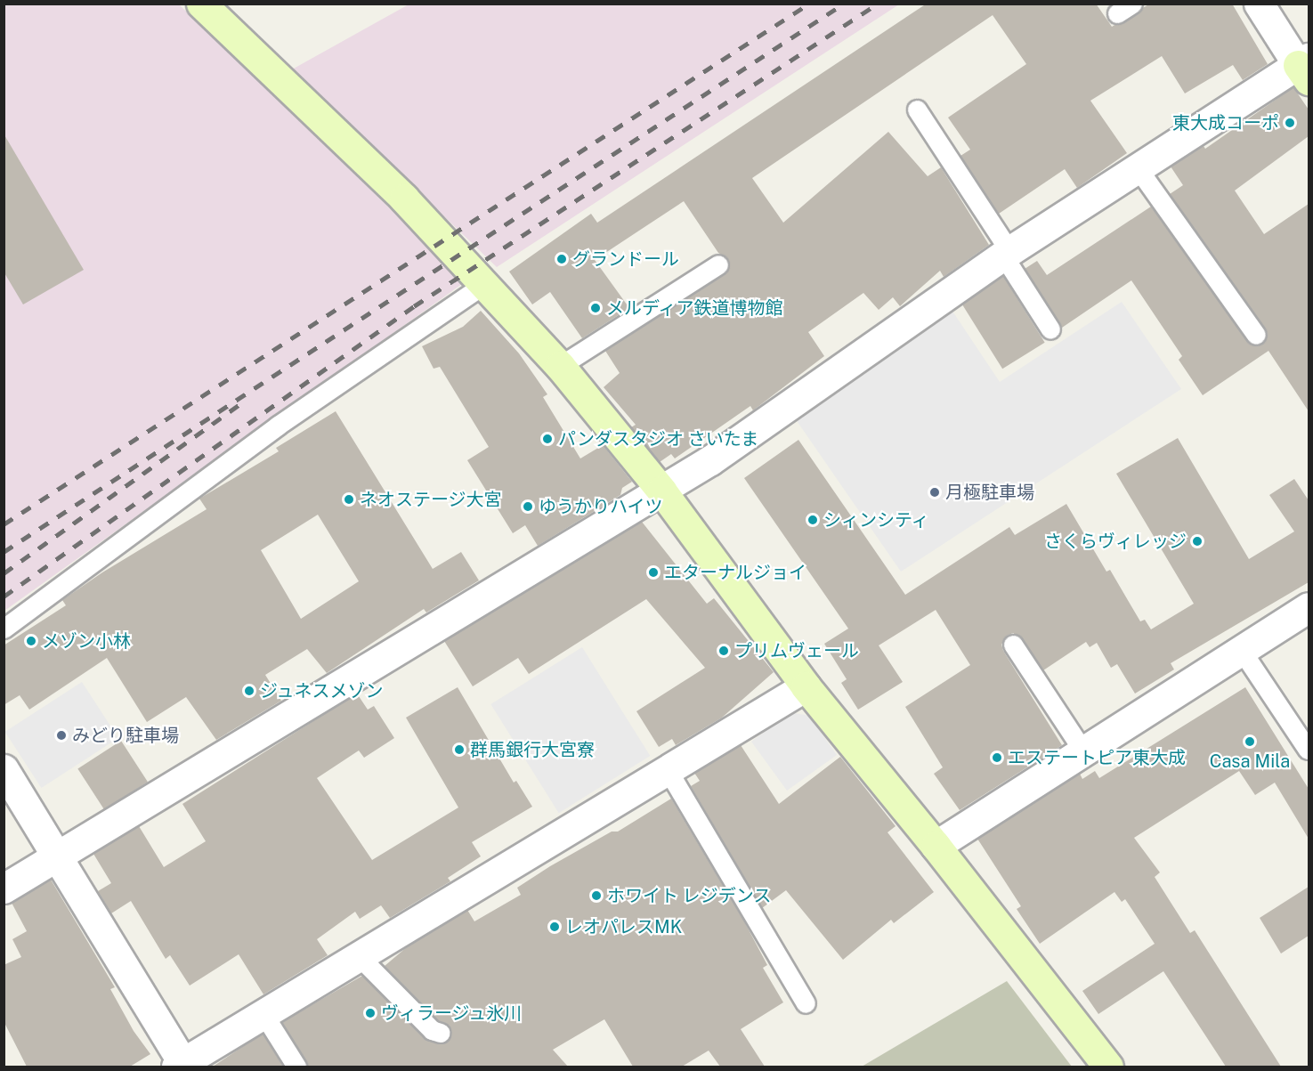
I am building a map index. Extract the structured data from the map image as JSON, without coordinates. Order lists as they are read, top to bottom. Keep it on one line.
{"places":["東大成コーポ","グランドール","メルディア鉄道博物館","パンダスタジオ さいたま","月極駐車場","ネオステージ大宮","ゆうかりハイツ","シィンシティ","さくらヴィレッジ","エターナルジョイ","メゾン小林","プリムヴェール","ジュネスメゾン","みどり駐車場","Casa Mila","群馬銀行大宮寮","エステートピア東大成","ホワイト レジデンス","レオパレスMK","ヴィラージュ氷川"]}
